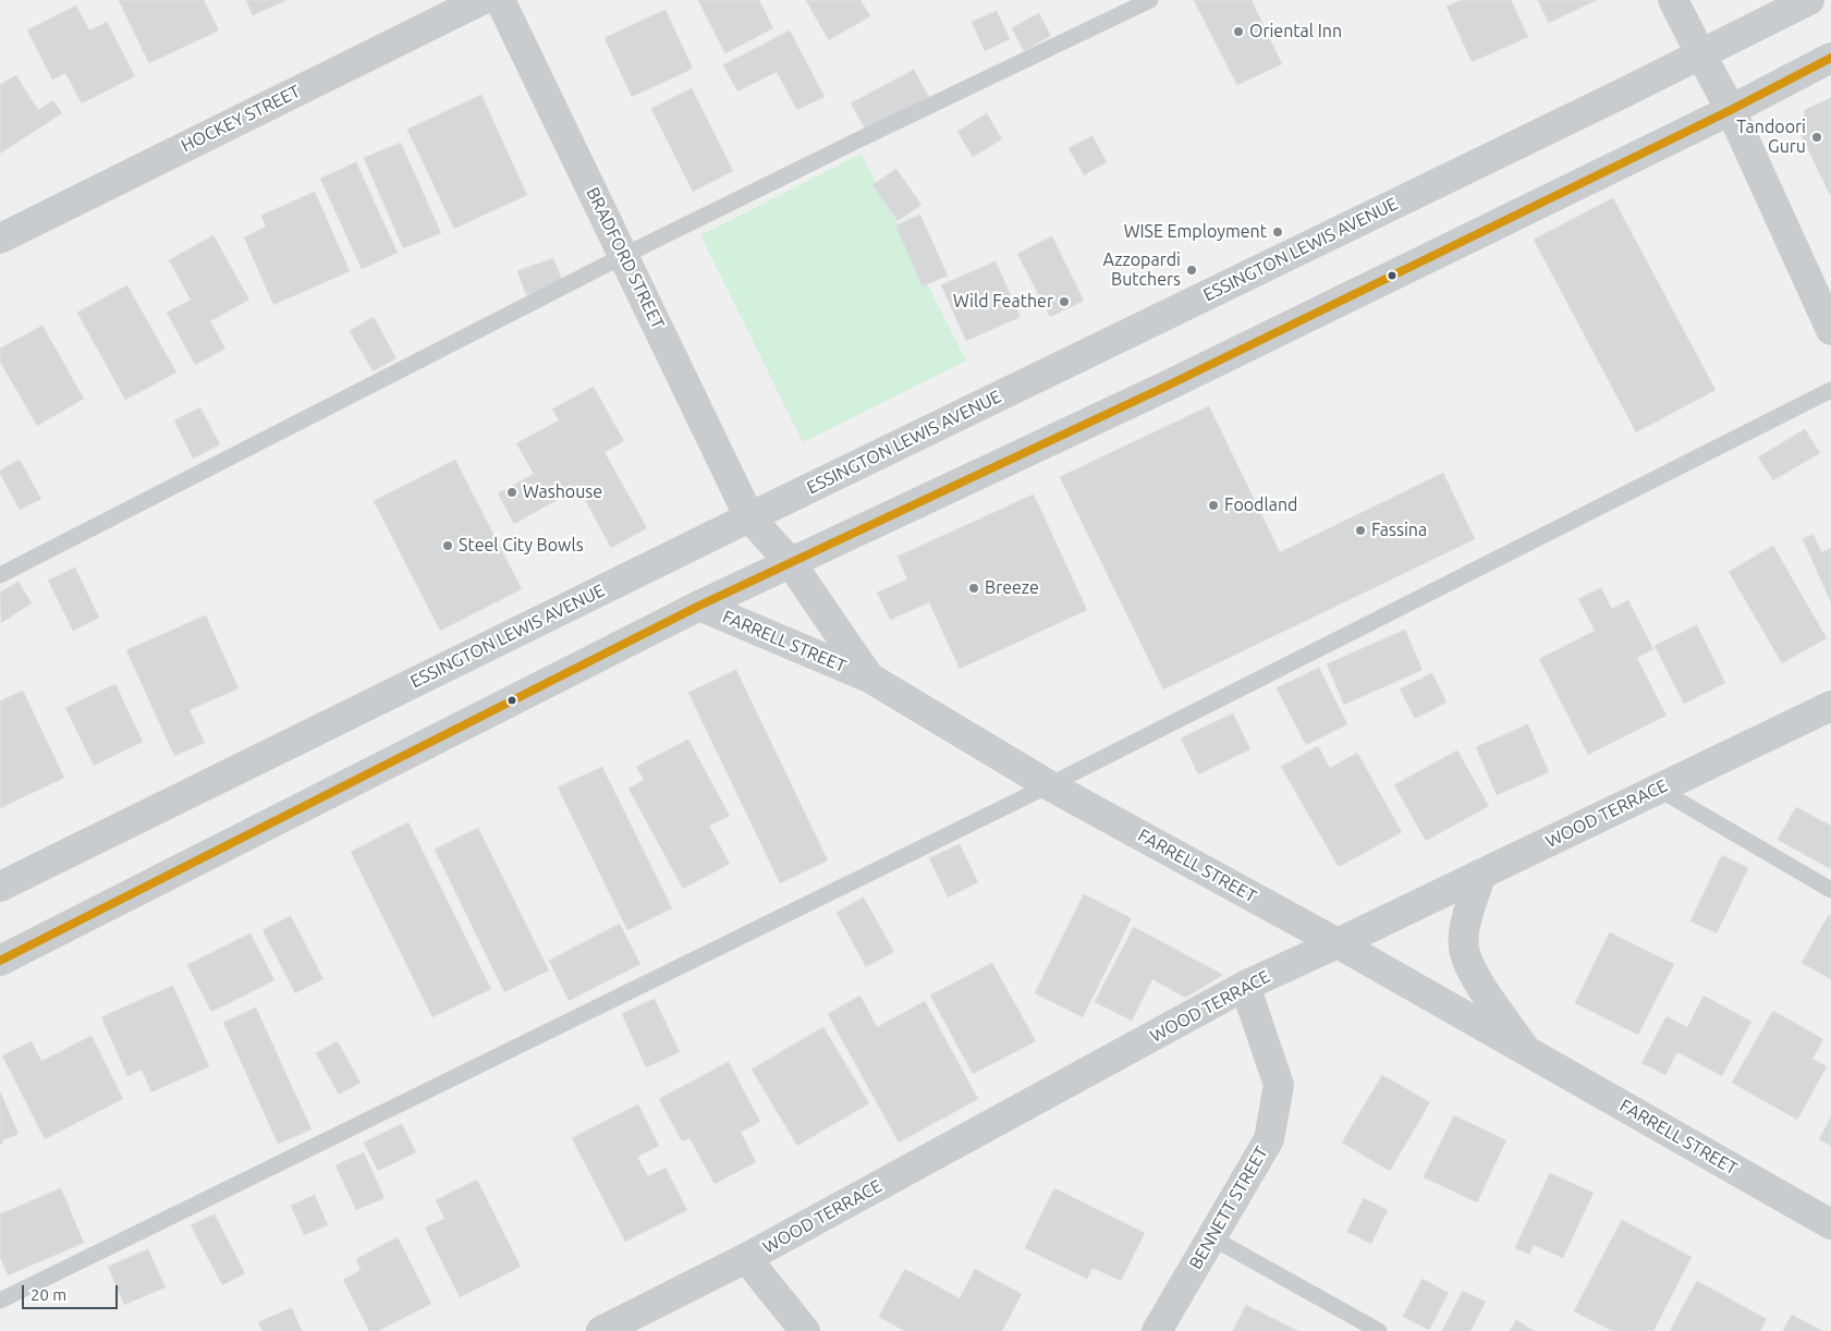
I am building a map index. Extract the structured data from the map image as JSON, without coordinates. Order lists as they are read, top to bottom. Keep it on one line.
{"streets":{"street":["HOCKEY STREET","ESSINGTON LEWIS AVENUE","BRADFORD STREET","FARRELL STREET","WOOD TERRACE","BENNETT STREET"]},"crossings":[["ESSINGTON LEWIS AVENUE","BRADFORD STREET"],["BRADFORD STREET","FARRELL STREET"],["FARRELL STREET","WOOD TERRACE"],["WOOD TERRACE","BENNETT STREET"]],"places":["Oriental Inn","Tandoori Guru","WISE Employment","Azzopardi Butchers","Wild Feather","Washouse","Foodland","Fassina","Steel City Bowls","Breeze"],"scale_bar":"20 m"}
